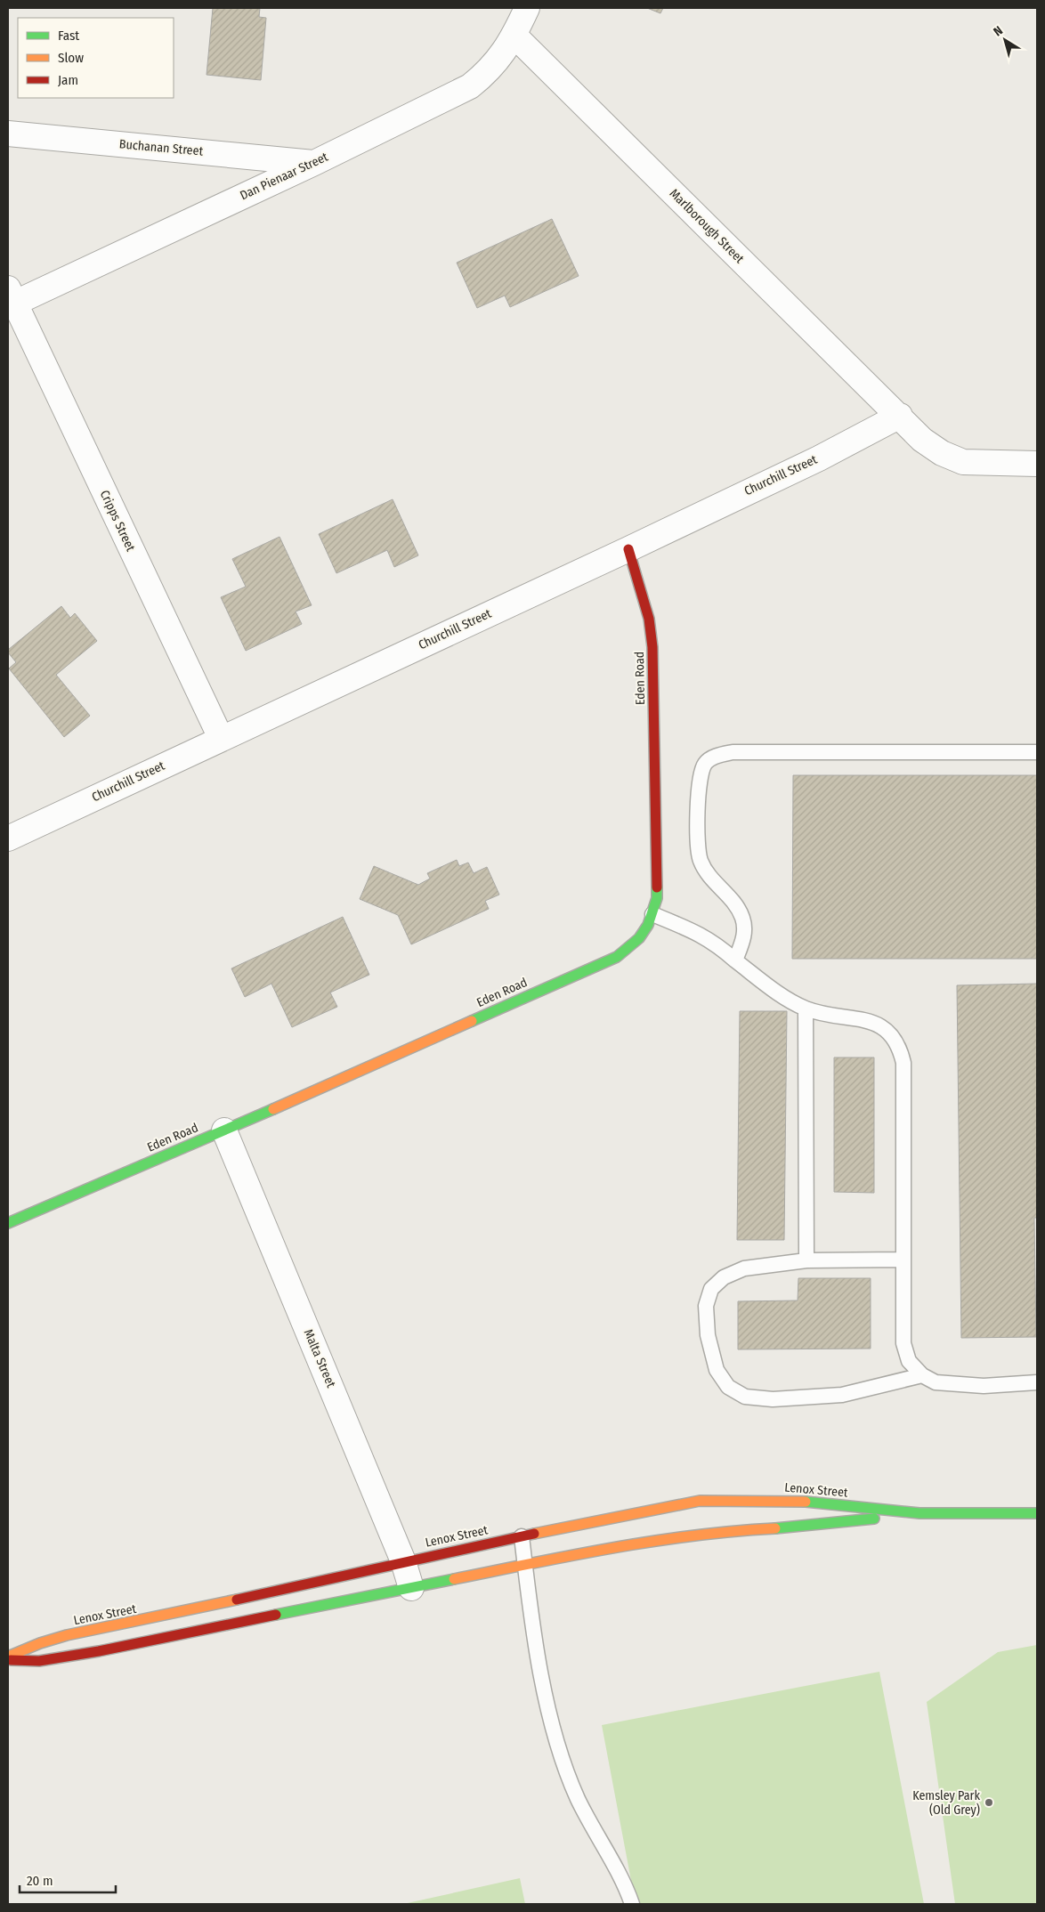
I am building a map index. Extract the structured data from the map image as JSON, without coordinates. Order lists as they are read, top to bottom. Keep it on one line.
{"streets":{"street":["Buchanan Street","Dan Pienaar Street","Marlborough Street","Churchill Street","Cripps Street","Eden Road","Malta Street","Lenox Street"]},"crossings":[["Buchanan Street","Dan Pienaar Street"],["Dan Pienaar Street","Marlborough Street"],["Dan Pienaar Street","Cripps Street"],["Marlborough Street","Churchill Street"],["Churchill Street","Cripps Street"],["Churchill Street","Eden Road"],["Eden Road","Malta Street"],["Malta Street","Lenox Street"]],"places":["Kemsley Park (Old Grey)"],"legend":["Fast","Slow","Jam"],"scale_bar":"20 m","north":"top left"}
